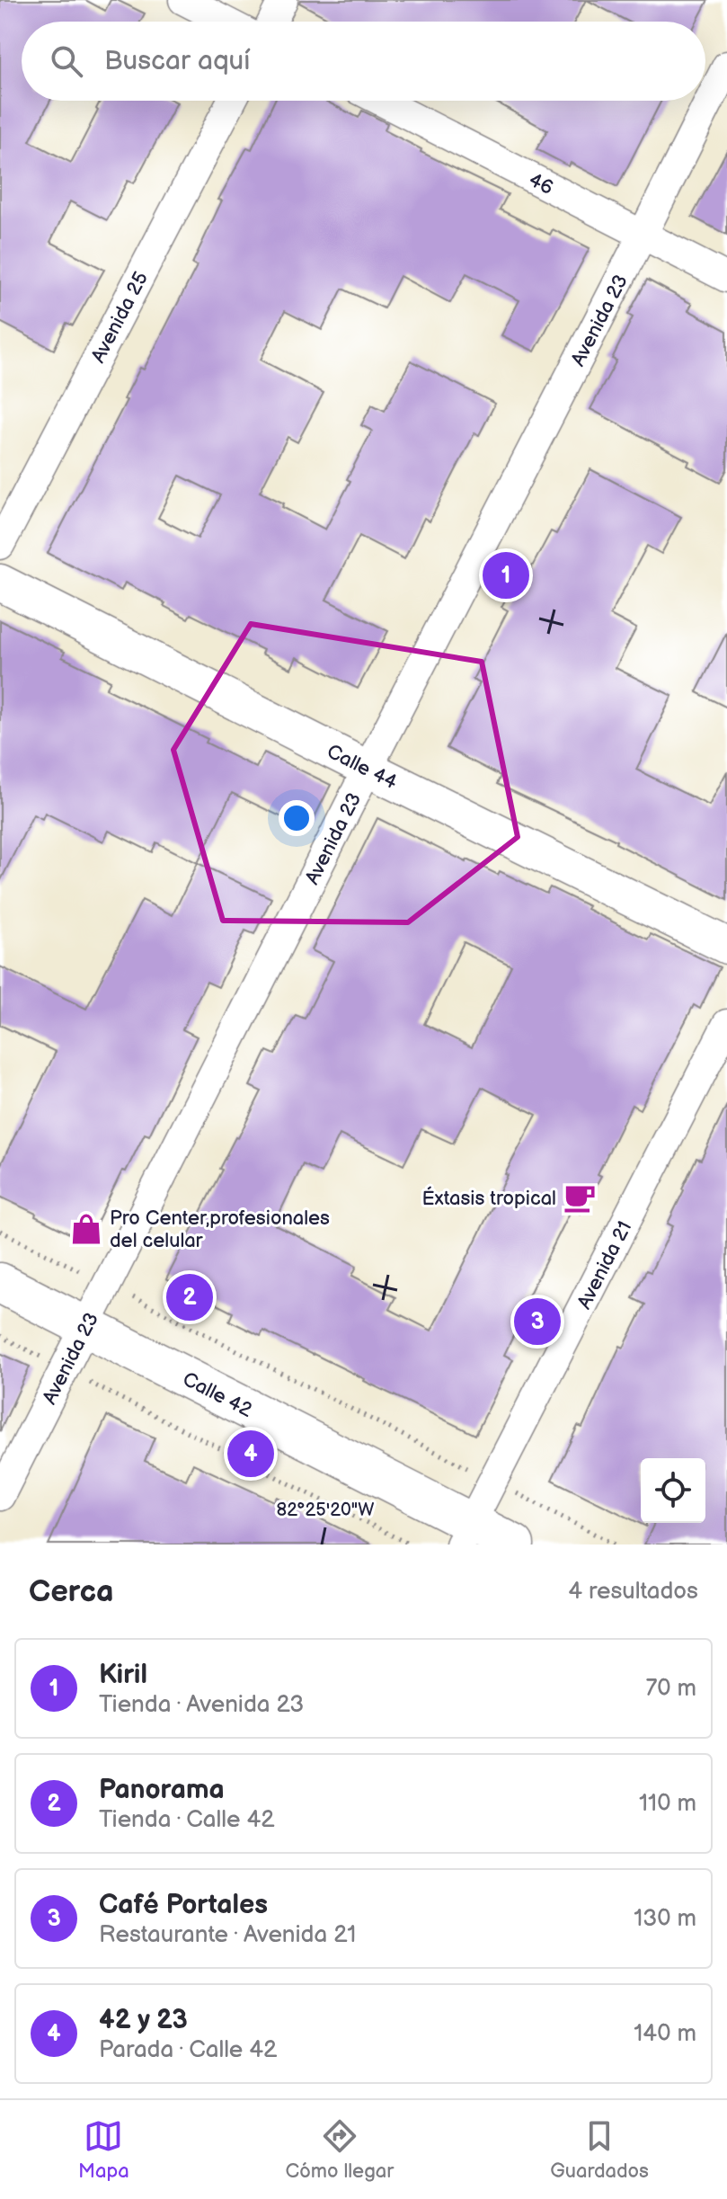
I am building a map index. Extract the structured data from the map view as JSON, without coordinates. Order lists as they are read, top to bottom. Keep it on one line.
{"streets":{"main road":["Calle 42"],"street":["46","Avenida 25","Avenida 23","Calle 44","Avenida 21"]},"crossings":[["46","Avenida 23"],["Avenida 23","Calle 44"],["Avenida 23","Calle 42"],["Avenida 21","Calle 42"]],"places":{"cafe":["Éxtasis tropical"],"shop":["Pro Center,profesionales del celular"]},"page":{"search":"Buscar aquí","pins":["1","2","3","4"],"heading":["Cerca","4 resultados"],"list":[{"mark":"1","name":"Kiril","note":"Tienda · Avenida 23","value":"70 m"},{"mark":"2","name":"Panorama","note":"Tienda · Calle 42","value":"110 m"},{"mark":"3","name":"Café Portales","note":"Restaurante · Avenida 21","value":"130 m"},{"mark":"4","name":"42 y 23","note":"Parada · Calle 42","value":"140 m"}],"nav":["Mapa","Cómo llegar","Guardados"]},"coordinates":["82°25'20\"W"]}
